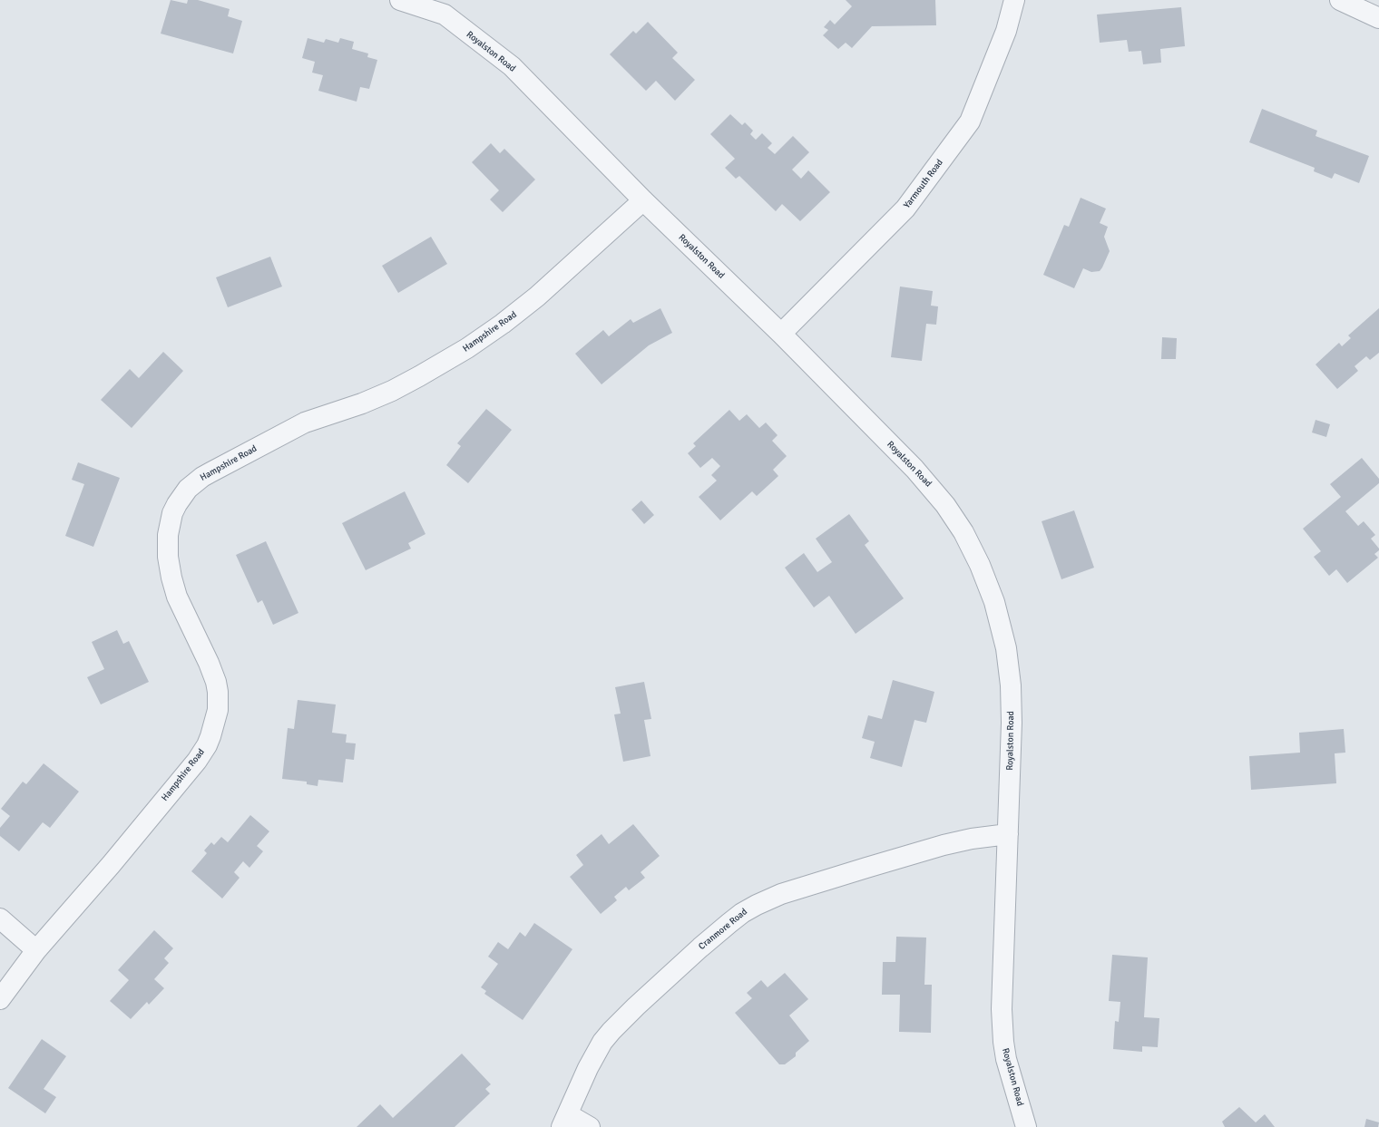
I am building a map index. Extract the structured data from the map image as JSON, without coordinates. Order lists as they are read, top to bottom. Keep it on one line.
{"streets":{"street":["Royalston Road","Yarmouth Road","Hampshire Road","Cranmore Road"]},"crossings":[["Royalston Road","Yarmouth Road"],["Royalston Road","Hampshire Road"],["Royalston Road","Cranmore Road"]]}
